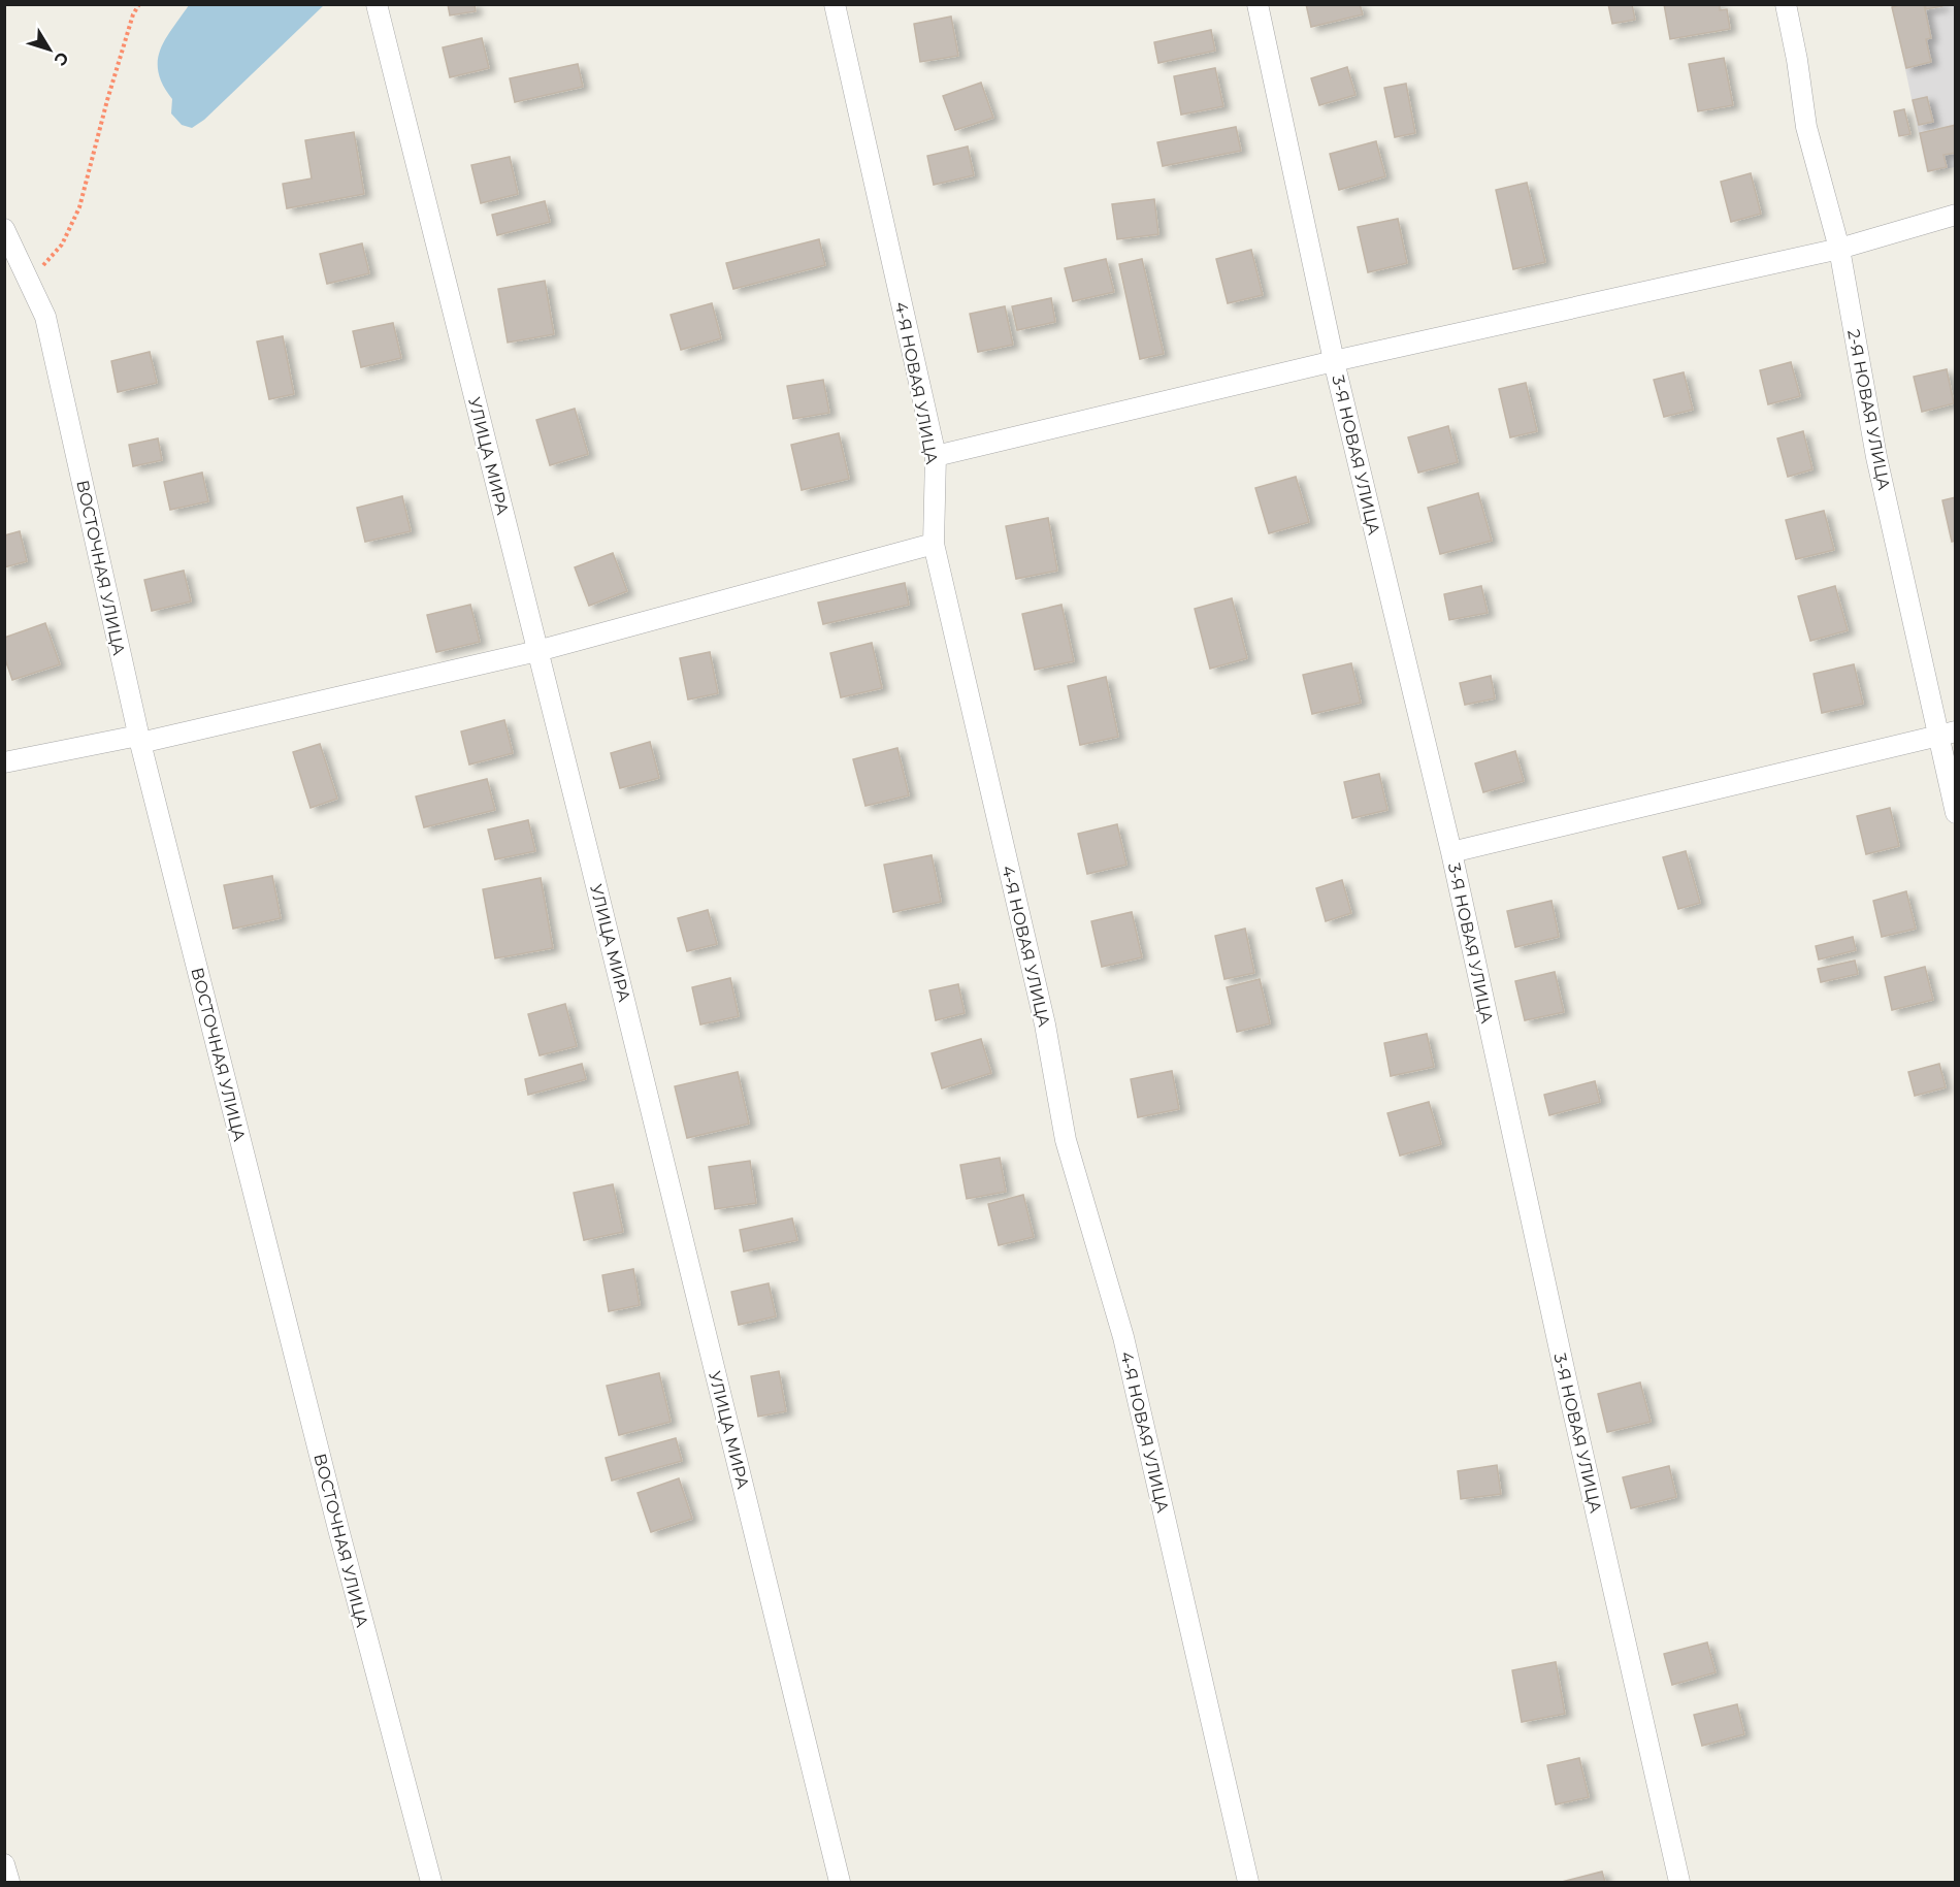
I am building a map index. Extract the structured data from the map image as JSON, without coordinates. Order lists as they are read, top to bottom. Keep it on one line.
{"streets":{"street":["4-Я НОВАЯ УЛИЦА","2-Я НОВАЯ УЛИЦА","3-Я НОВАЯ УЛИЦА","УЛИЦА МИРА","ВОСТОЧНАЯ УЛИЦА"]},"north":"bottom right"}
